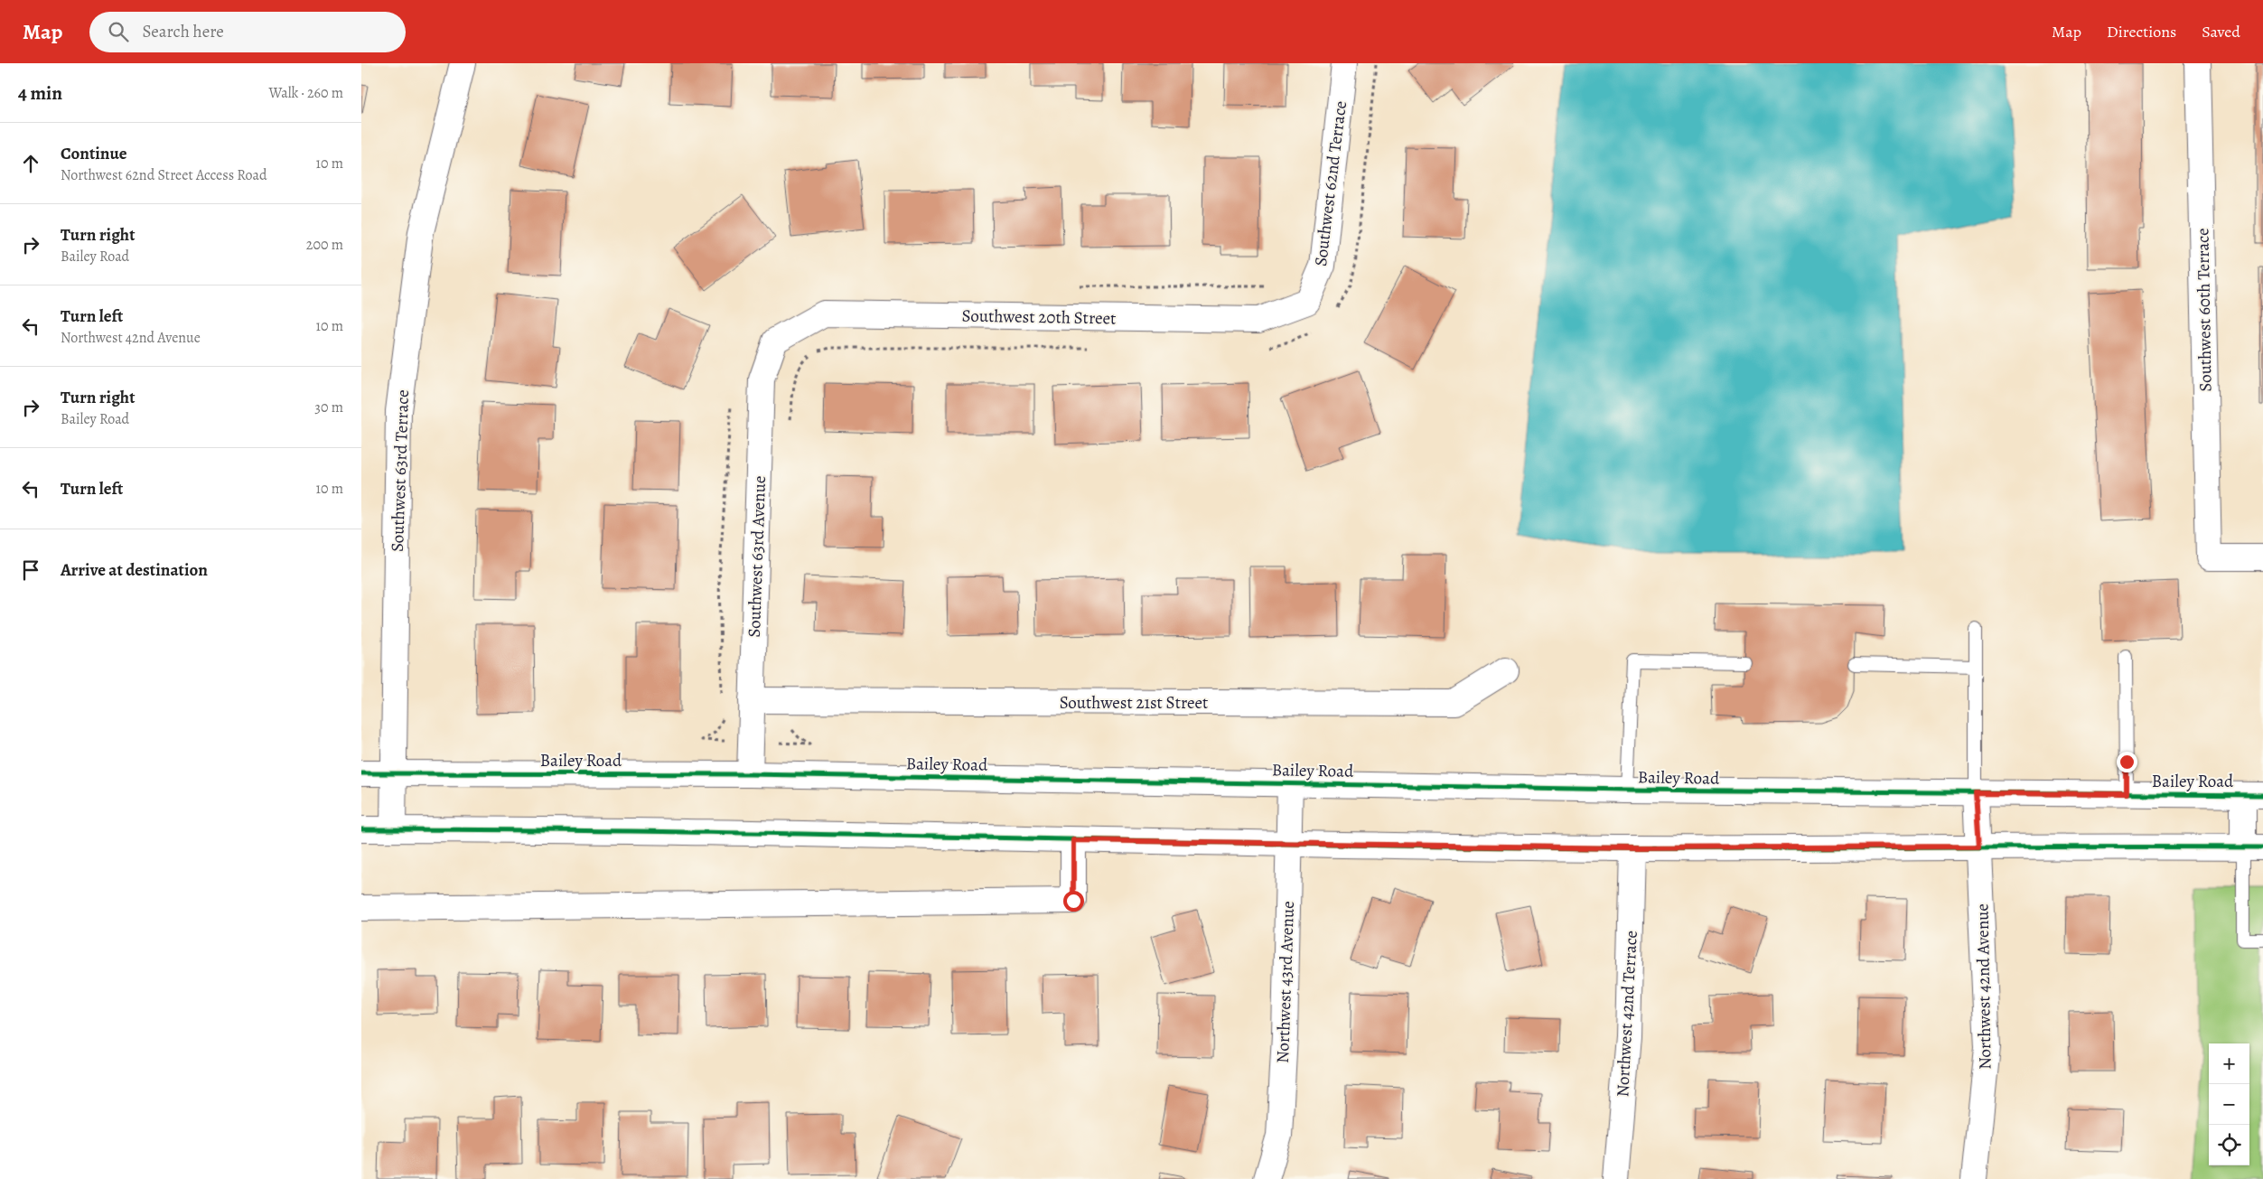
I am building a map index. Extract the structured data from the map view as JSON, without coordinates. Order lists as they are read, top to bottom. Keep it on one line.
{"streets":{"street":["Southwest 62nd Terrace","Southwest 60th Terrace","Southwest 20th Street","Southwest 63rd Terrace","Southwest 63rd Avenue","Southwest 21st Street","Bailey Road","Northwest 43rd Avenue","Northwest 42nd Avenue","Northwest 42nd Terrace"]},"crossings":[["Southwest 62nd Terrace","Southwest 20th Street"],["Southwest 20th Street","Southwest 63rd Avenue"],["Southwest 63rd Terrace","Bailey Road"],["Southwest 63rd Avenue","Southwest 21st Street"],["Southwest 63rd Avenue","Bailey Road"],["Bailey Road","Northwest 43rd Avenue"],["Bailey Road","Northwest 42nd Avenue"]],"page":{"header":"Map","search":"Search here","nav":["Map","Directions","Saved"],"heading":["4 min","Walk · 260 m"],"list":[["Continue","Northwest 62nd Street Access Road","10 m"],["Turn right","Bailey Road","200 m"],["Turn left","Northwest 42nd Avenue","10 m"],["Turn right","Bailey Road","30 m"],["Turn left","10 m"],"Arrive at destination"],"map_buttons":["+","−"]}}
